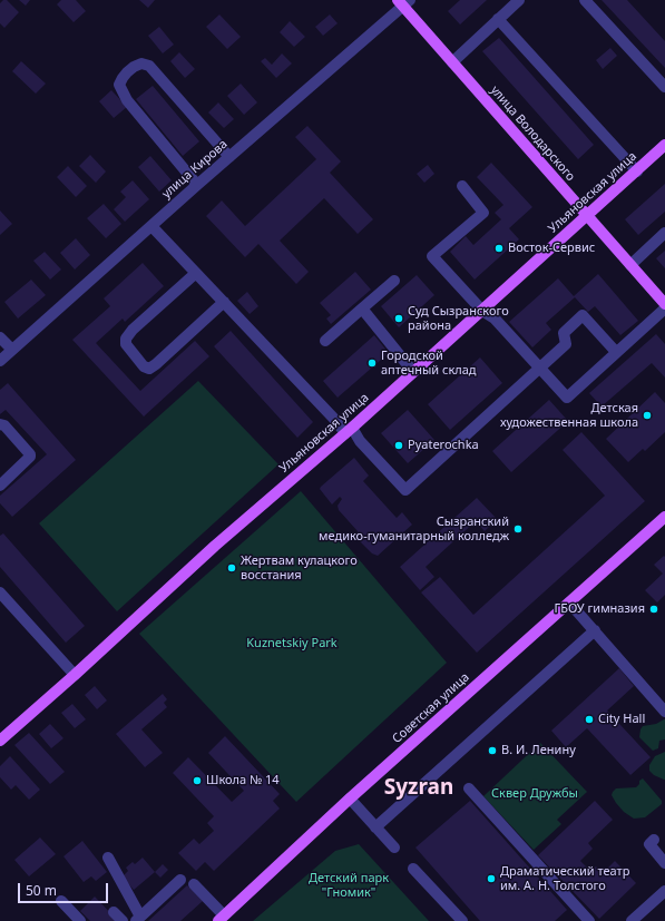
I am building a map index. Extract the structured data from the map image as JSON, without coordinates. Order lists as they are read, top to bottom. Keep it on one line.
{"streets":{"main road":["улица Володарского","Ульяновская улица","Советская улица"],"street":["улица Кирова"]},"crossings":[["улица Володарского","улица Кирова"],["улица Володарского","Ульяновская улица"]],"districts":["Syzran"],"parks":["Kuznetskiy Park","Сквер Дружбы","Детский парк \"Гномик\""],"places":["Восток-Сервис","Суд Сызранского района","Городской аптечный склад","Детская художественная школа","Pyaterochka","Сызранский медико-гуманитарный колледж","Жертвам кулацкого восстания","ГБОУ гимназия","City Hall","В. И. Ленину","Школа № 14","Драматический театр им. А. Н. Толстого"],"scale_bar":"50 m"}
